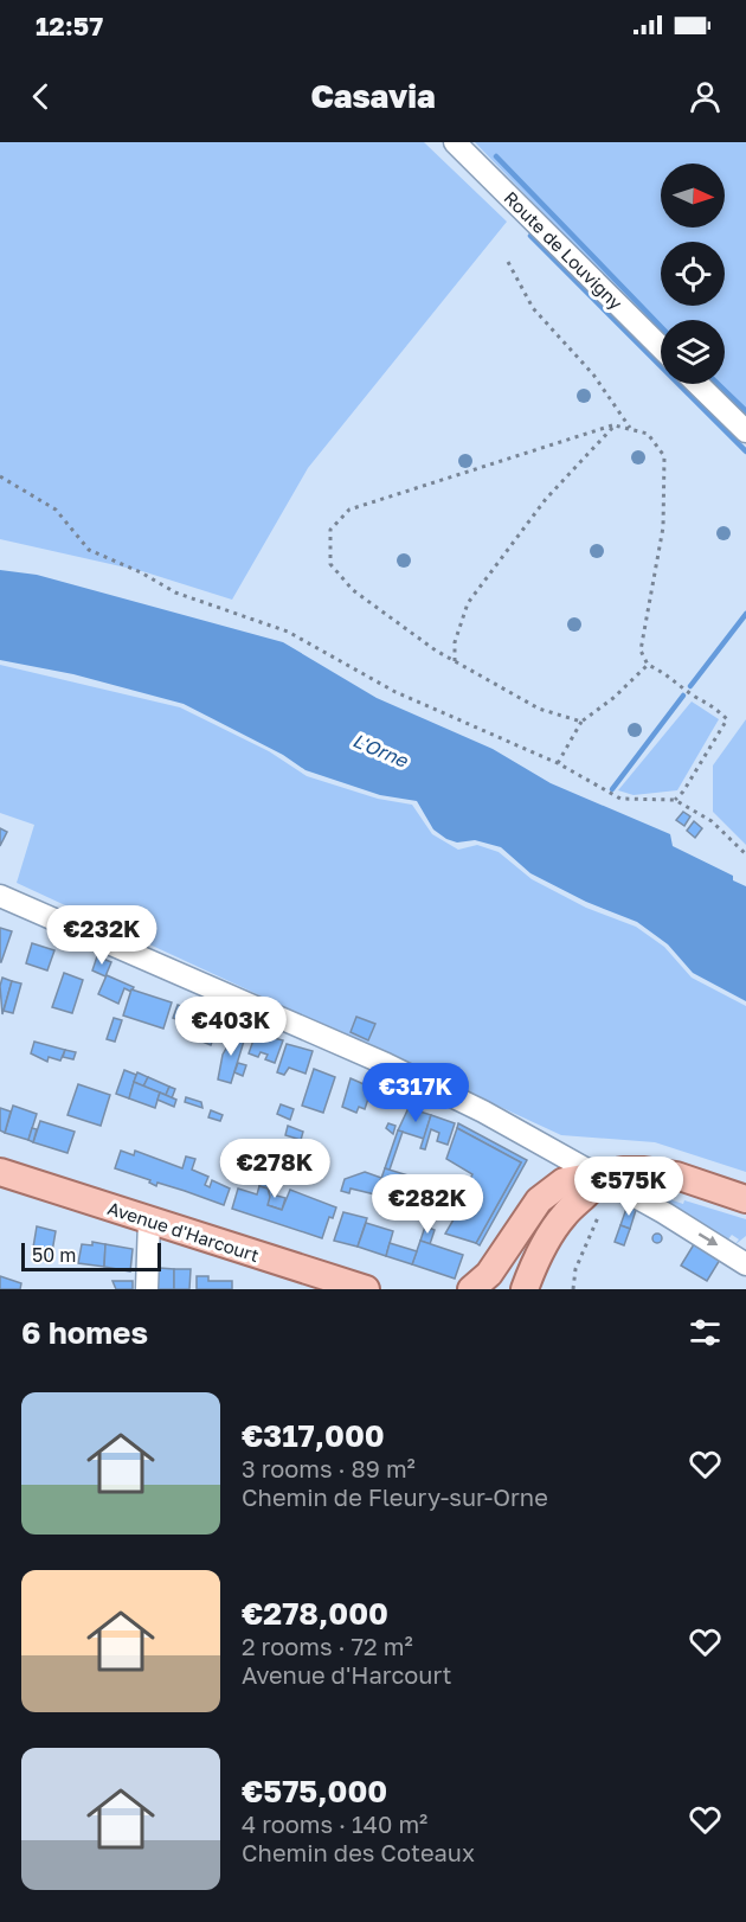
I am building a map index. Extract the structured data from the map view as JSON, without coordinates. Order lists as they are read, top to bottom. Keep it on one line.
{"streets":{"main road":["Avenue d'Harcourt"],"street":["Route de Louvigny"]},"water":["L'Orne"],"scale_bar":"50 m","north":"right","page":{"status":"12:57","header":"Casavia","price":["€232K","€403K","€317K","€278K","€575K","€282K"],"scale":"50 m","heading":"6 homes","list":[{"name":"€317,000","note":"3 rooms · 89 m² · Chemin de Fleury-sur-Orne"},{"name":"€278,000","note":"2 rooms · 72 m² · Avenue d'Harcourt"},{"name":"€575,000","note":"4 rooms · 140 m² · Chemin des Coteaux"}]}}
